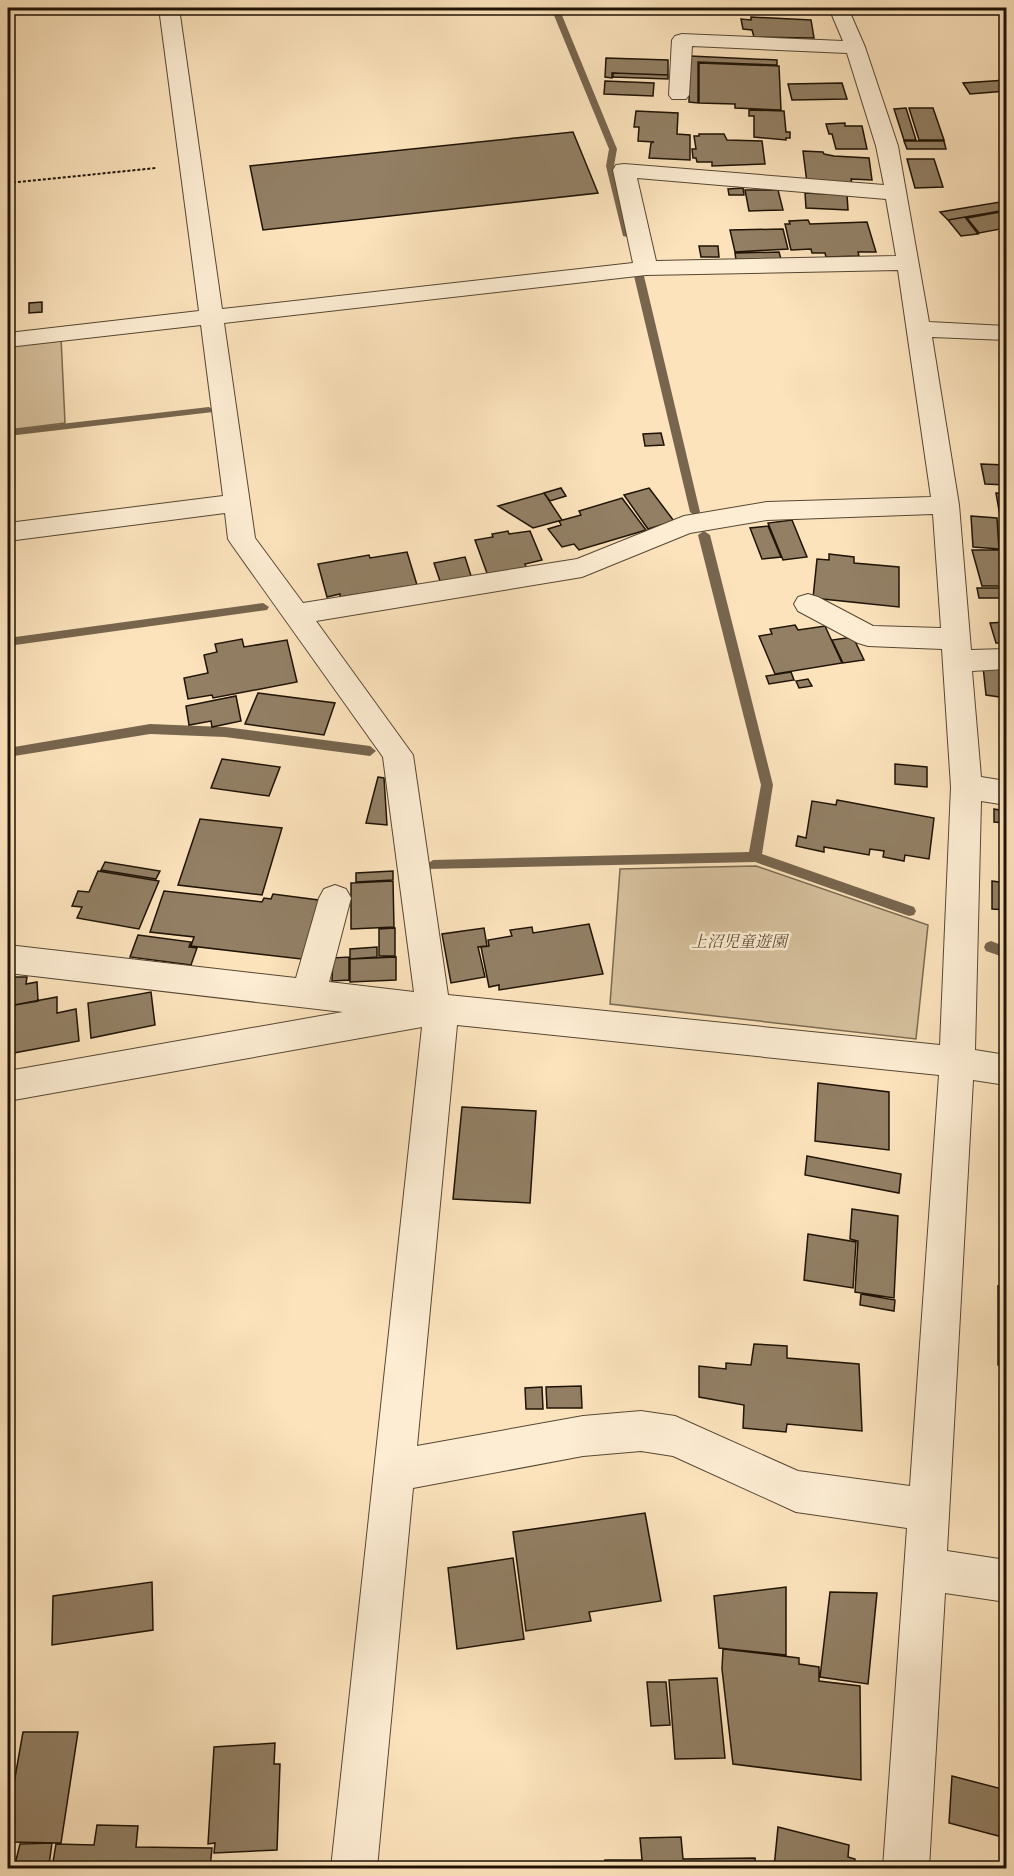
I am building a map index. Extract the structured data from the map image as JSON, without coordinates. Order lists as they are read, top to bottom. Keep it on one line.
{"parks":["上沼児童遊園"]}
